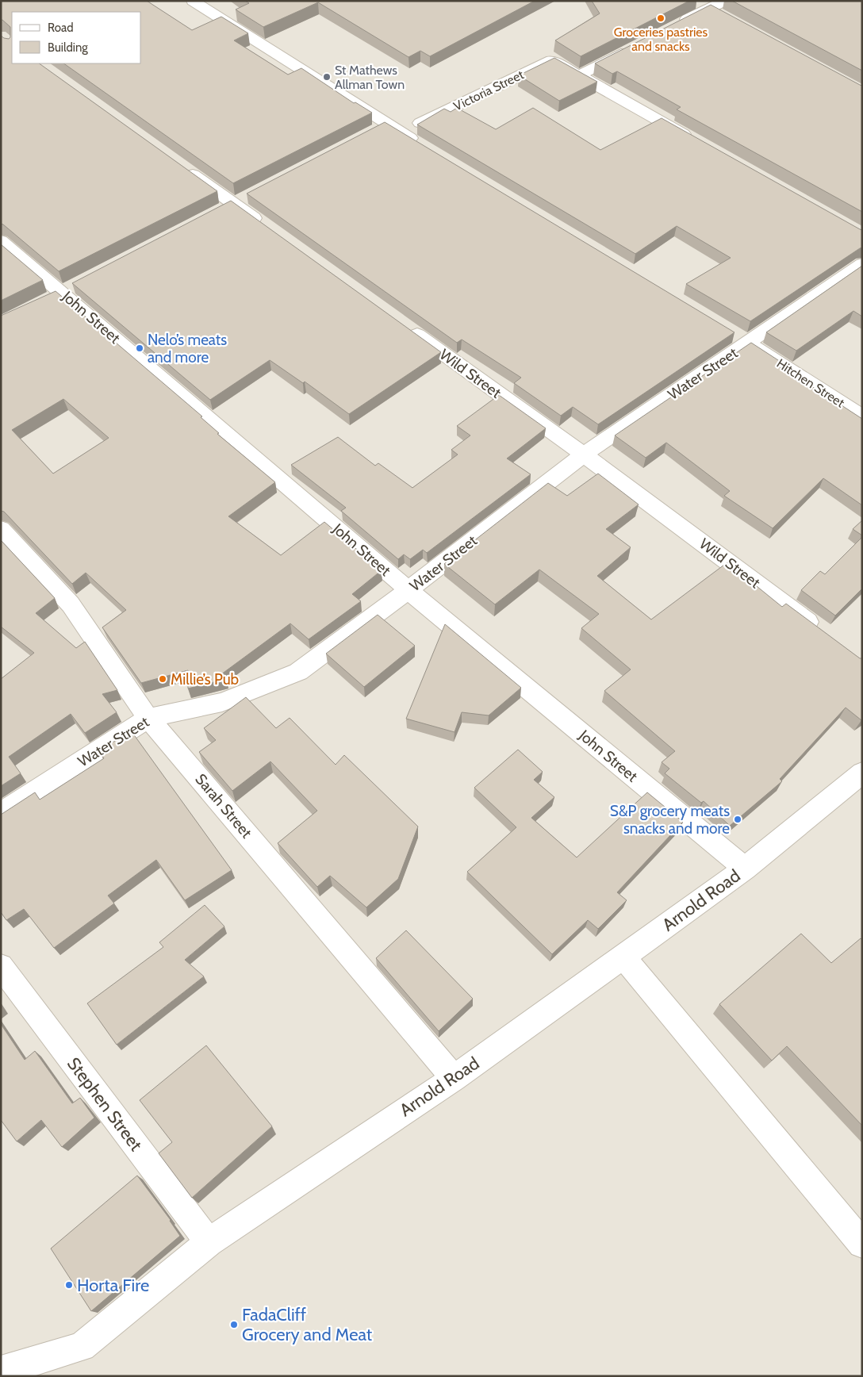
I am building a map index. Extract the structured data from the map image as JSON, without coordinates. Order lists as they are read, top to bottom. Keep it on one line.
{"streets":{"street":["Victoria Street","John Street","Wild Street","Water Street","Hitchen Street","Sarah Street","Arnold Road","Stephen Street"]},"crossings":[["John Street","Water Street"],["John Street","Arnold Road"],["Wild Street","Water Street"],["Water Street","Hitchen Street"],["Water Street","Sarah Street"],["Sarah Street","Arnold Road"],["Arnold Road","Stephen Street"]],"places":["Groceries pastries and snacks","St Mathews Allman Town","Nelo’s meats and more","Millie’s Pub","S&P grocery meats snacks and more","Horta Fire","FadaCliff Grocery and Meat"],"legend":["Road","Building"]}
